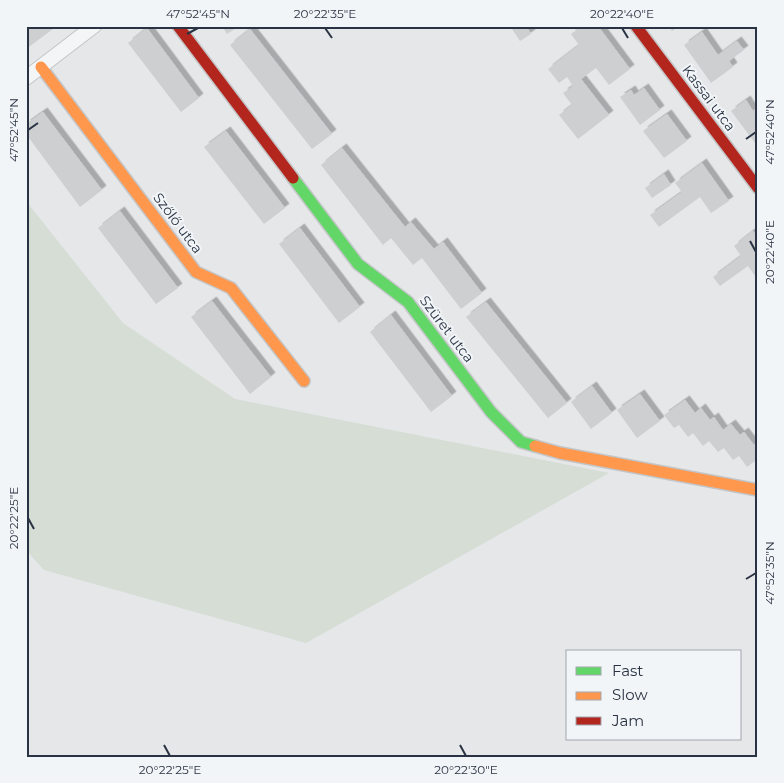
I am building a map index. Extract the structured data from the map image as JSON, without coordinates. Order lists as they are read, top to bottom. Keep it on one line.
{"streets":{"street":["Kassai utca","Szőlő utca","Szüret utca"]},"legend":["Fast","Slow","Jam"],"coordinates":["47°52'45\"N","20°22'35\"E","20°22'40\"E","47°52'40\"N","20°22'25\"E","47°52'35\"N","20°22'30\"E"]}
